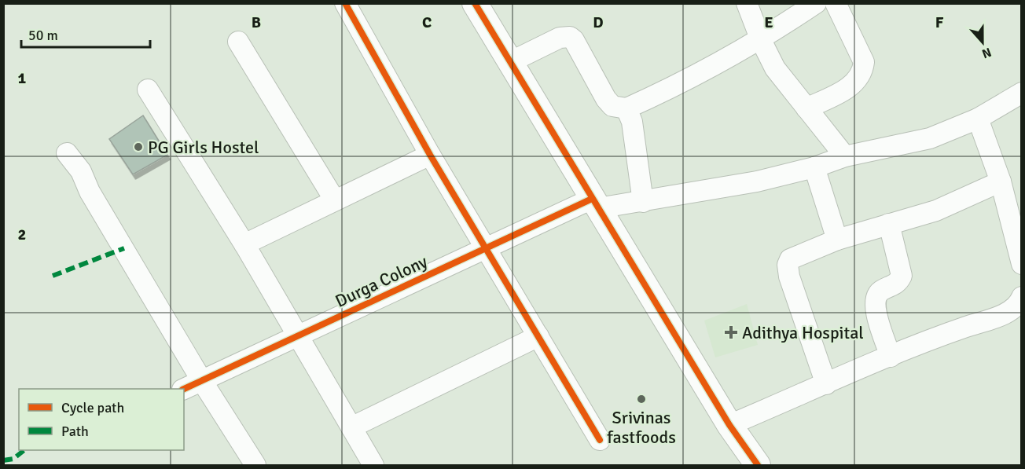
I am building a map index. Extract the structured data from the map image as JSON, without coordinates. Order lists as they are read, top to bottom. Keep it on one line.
{"streets":{"street":["Durga Colony"]},"places":{"other":["PG Girls Hostel","Srivinas fastfoods"],"health":["Adithya Hospital"]},"legend":["Cycle path","Path"],"scale_bar":"50 m","north":"bottom","grid":{"columns":["B","C","D","E","F"],"rows":["1","2"]}}
